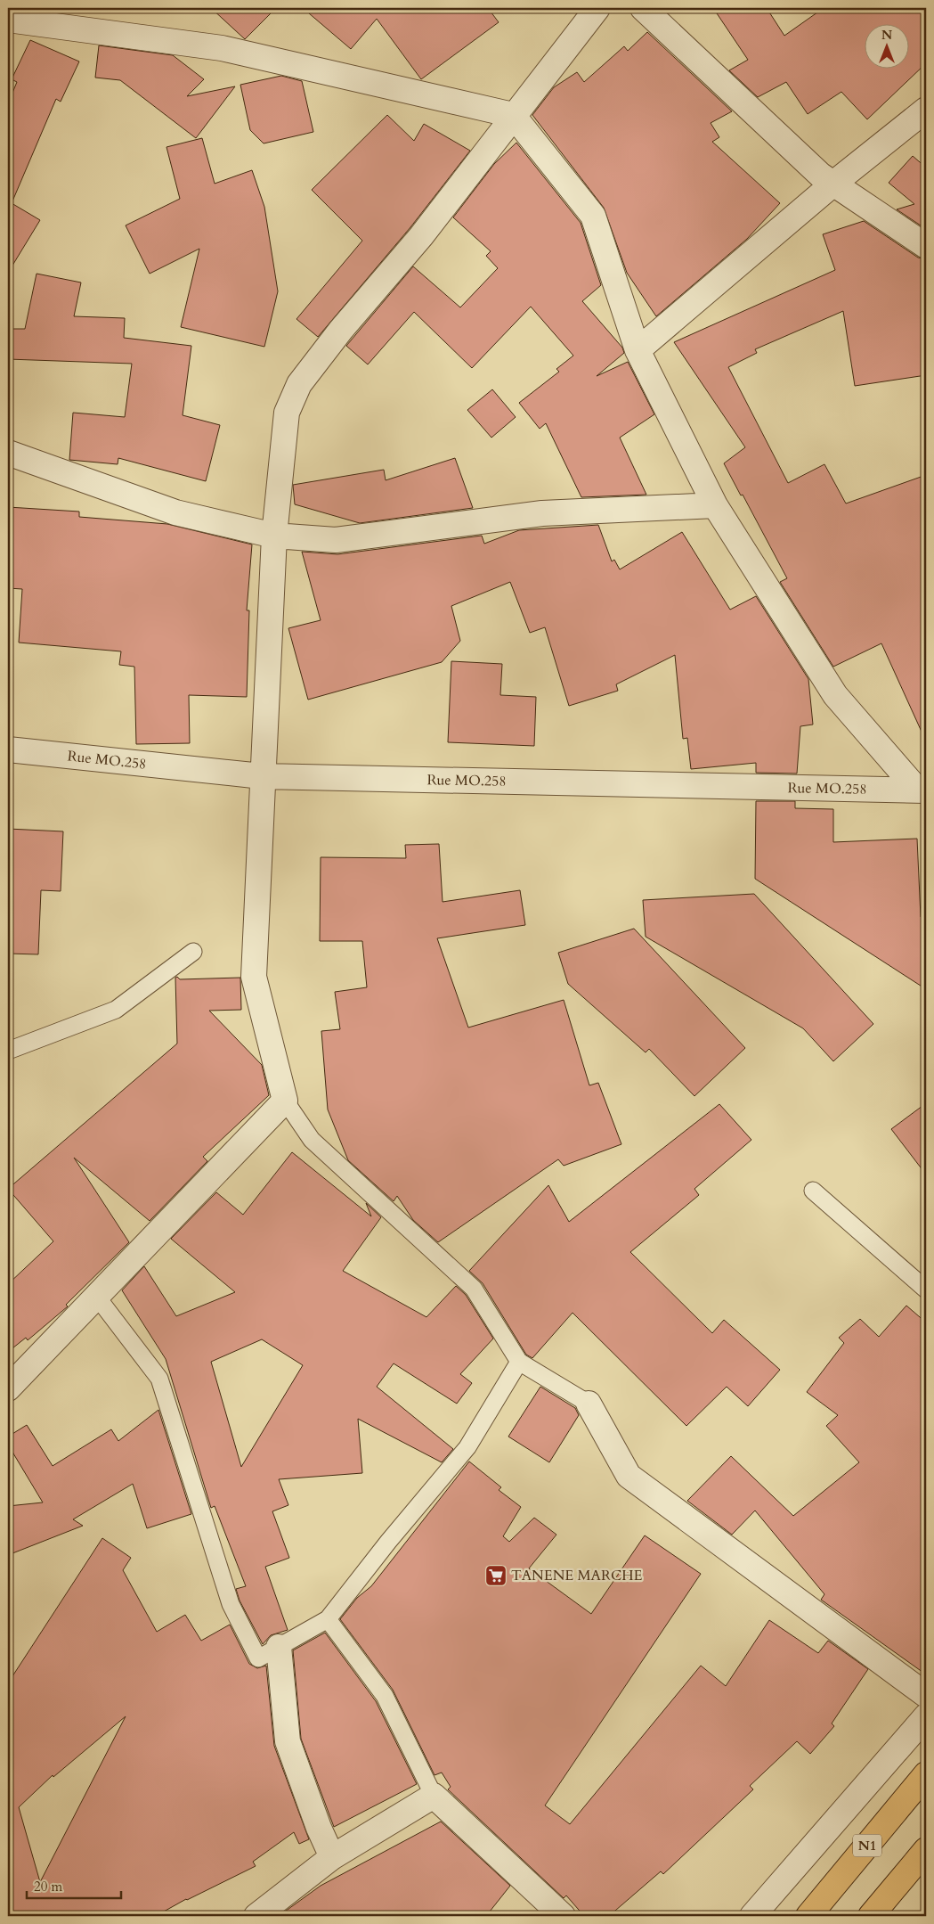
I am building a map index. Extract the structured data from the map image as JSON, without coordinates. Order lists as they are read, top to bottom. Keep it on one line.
{"streets":{"highway":["N1"],"street":["Rue MO.258"]},"places":{"supermarket":["TANENE MARCHE"]},"scale_bar":"20 m","north":"top"}
